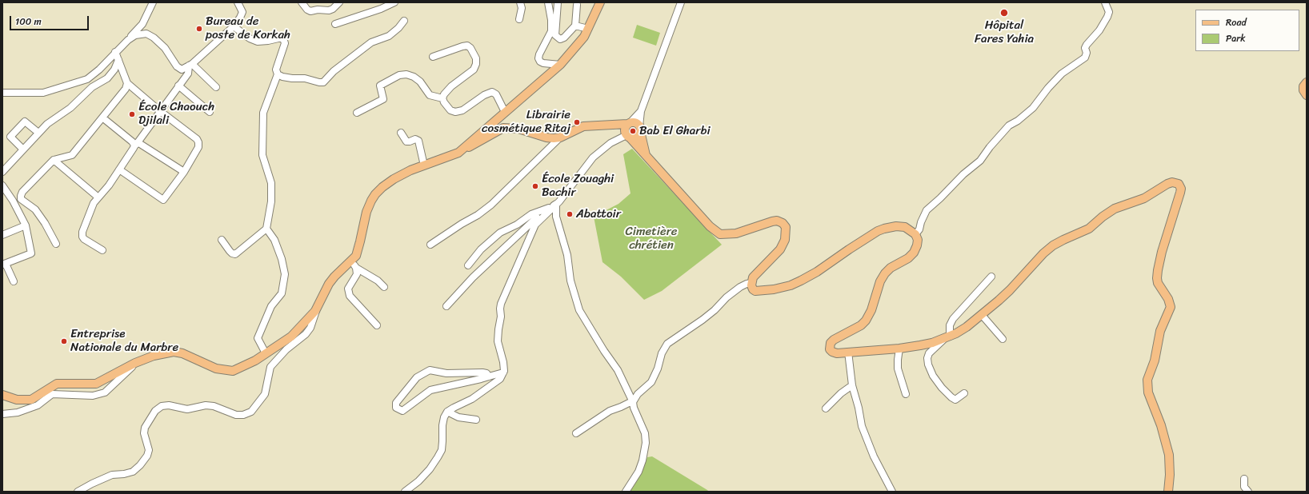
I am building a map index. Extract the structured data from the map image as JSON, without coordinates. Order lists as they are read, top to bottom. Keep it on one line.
{"parks":["Cimetière chrétien"],"places":["Hôpital Fares Yahia","Bureau de poste de Korkah","École Chaouch Djilali","Librairie cosmétique Ritaj","Bab El Gharbi","École Zouaghi Bachir","Abattoir","Entreprise Nationale du Marbre"],"legend":["Road","Park"],"scale_bar":"100 m"}
